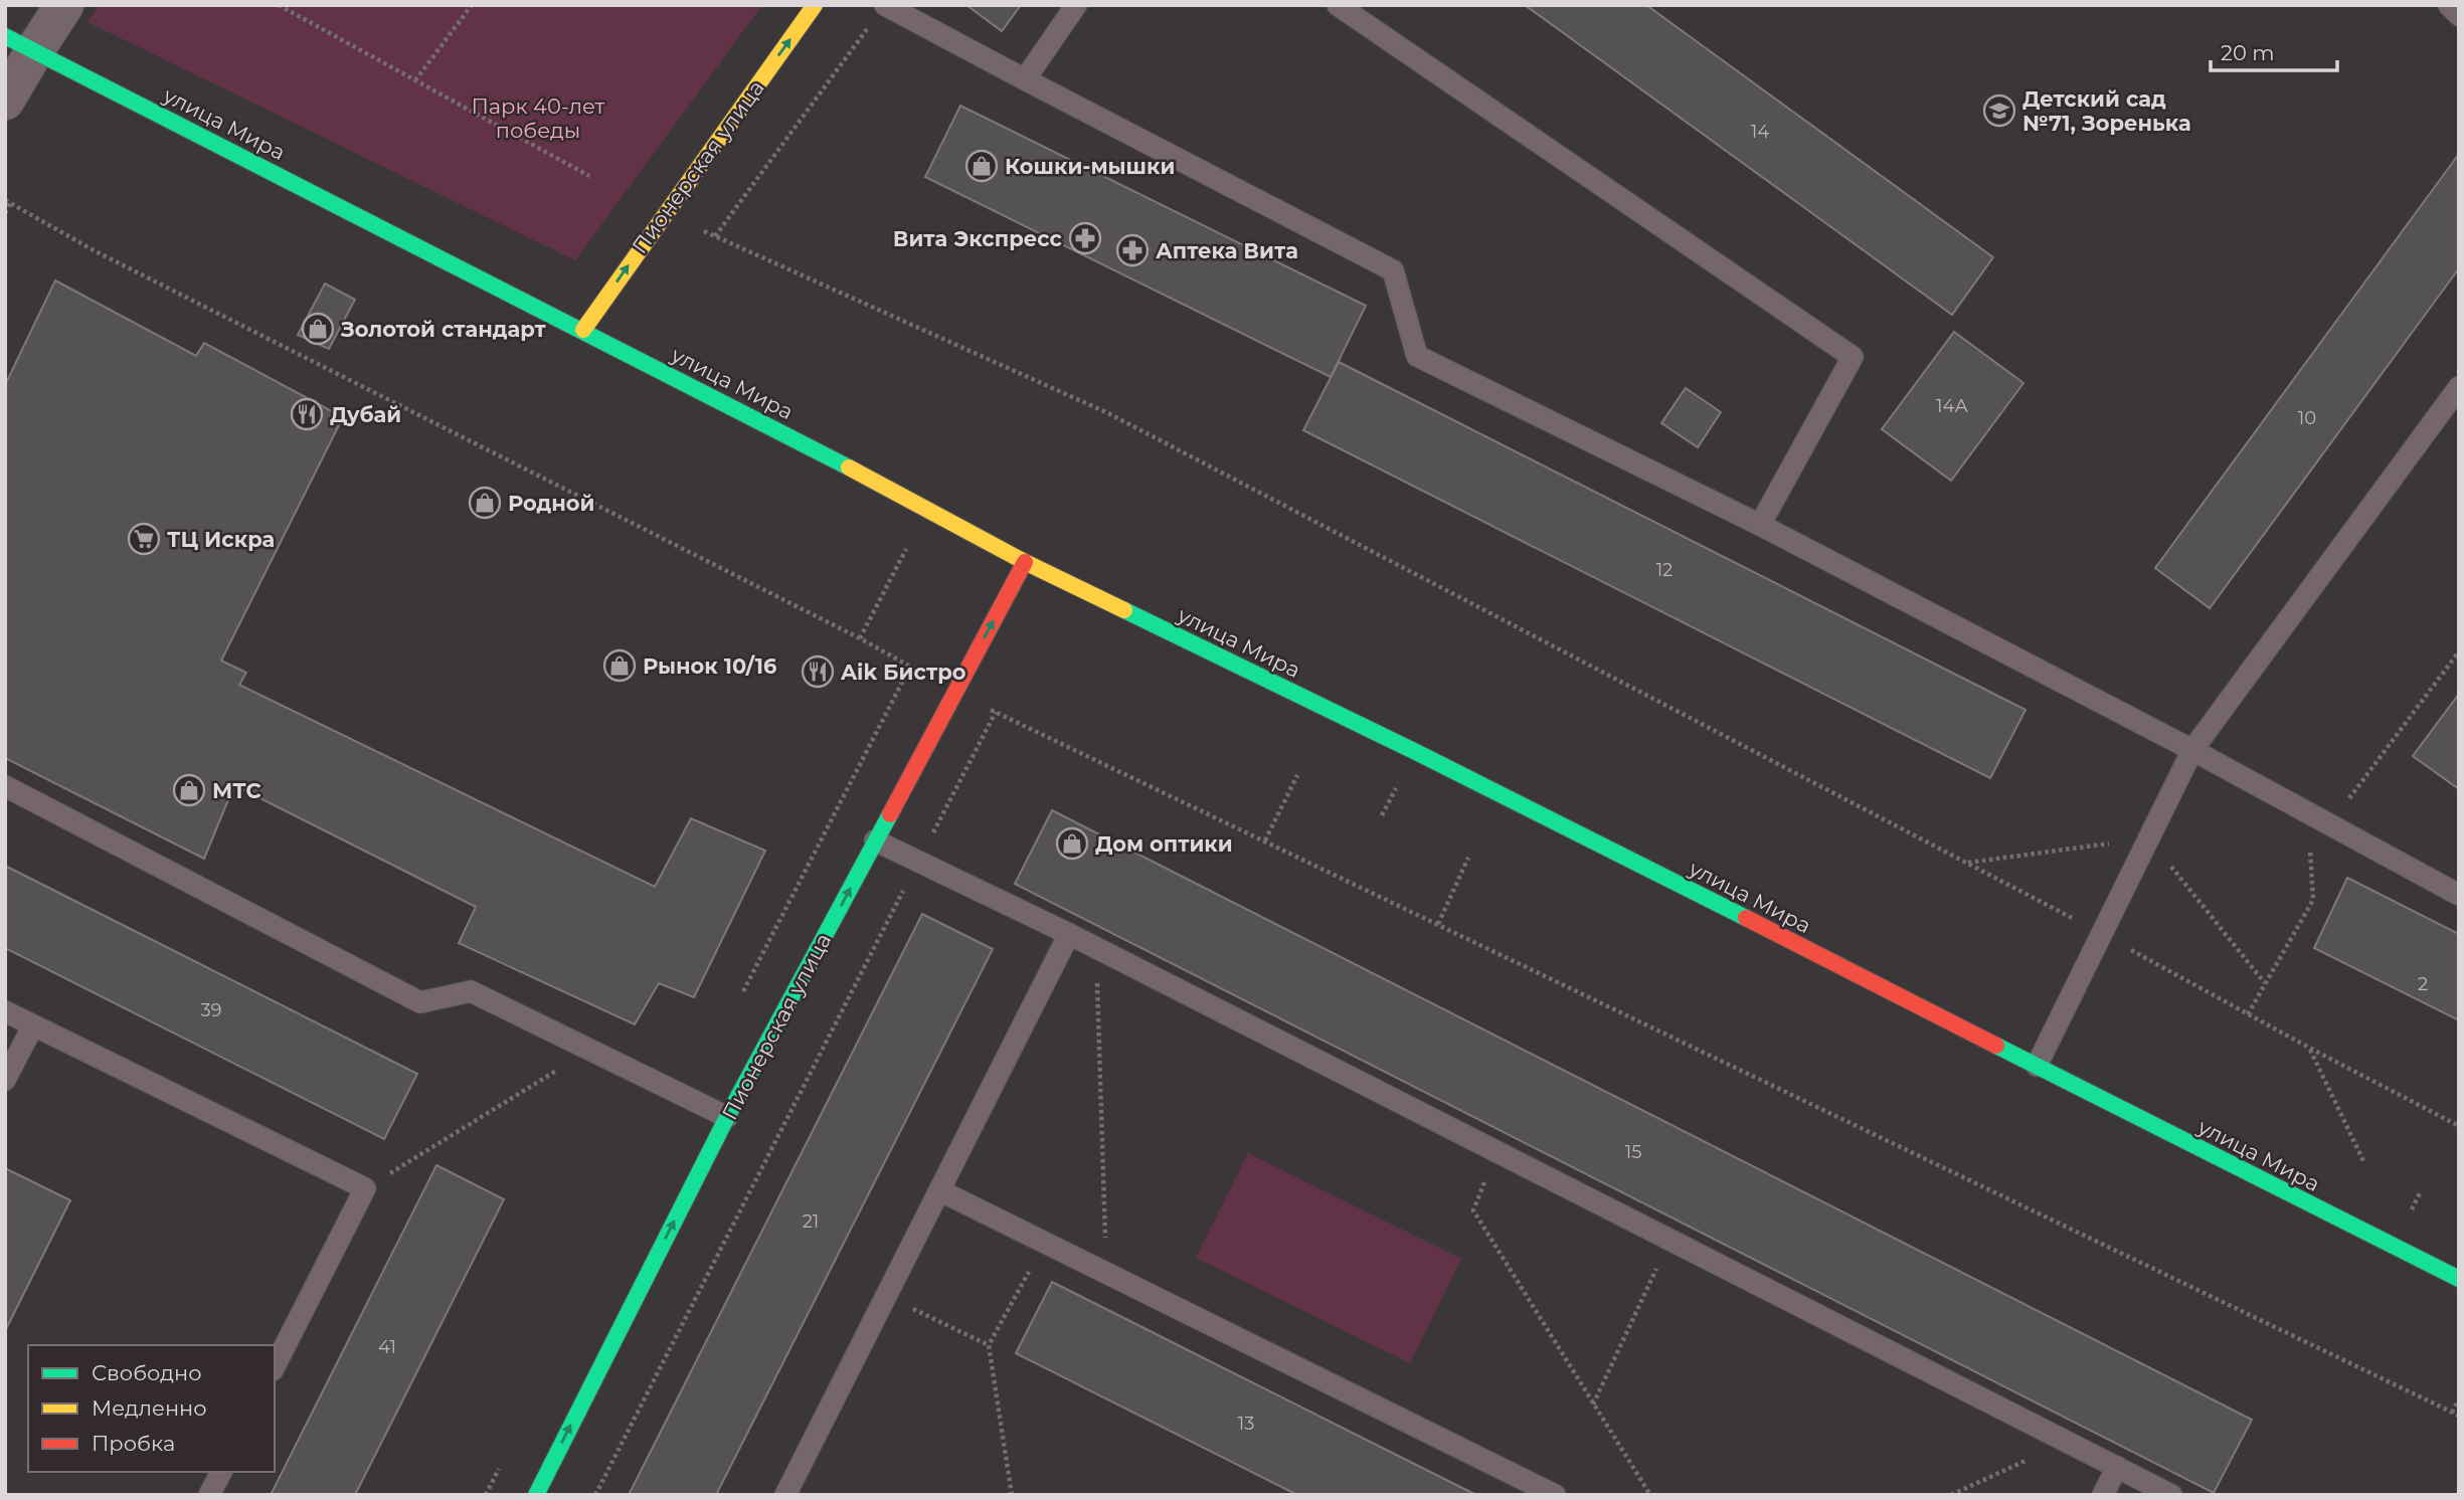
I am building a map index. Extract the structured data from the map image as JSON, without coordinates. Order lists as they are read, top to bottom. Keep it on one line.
{"streets":{"street":["улица Мира","Пионерская улица"]},"crossings":[["улица Мира","Пионерская улица"]],"one_way":["Пионерская улица"],"parks":["Парк 40-лет победы"],"places":{"school or university":["Детский сад №71, Зоренька"],"shop":["Кошки-мышки","Золотой стандарт","Родной","Рынок 10/16","МТС","Дом оптики"],"pharmacy":["Вита Экспресс","Аптека Вита"],"restaurant":["Дубай","Aik Бистро"],"supermarket":["ТЦ Искра"]},"house_numbers":["14","14А","10","12","2","39","15","21","41","13"],"legend":["Свободно","Медленно","Пробка"],"scale_bar":"20 m"}
